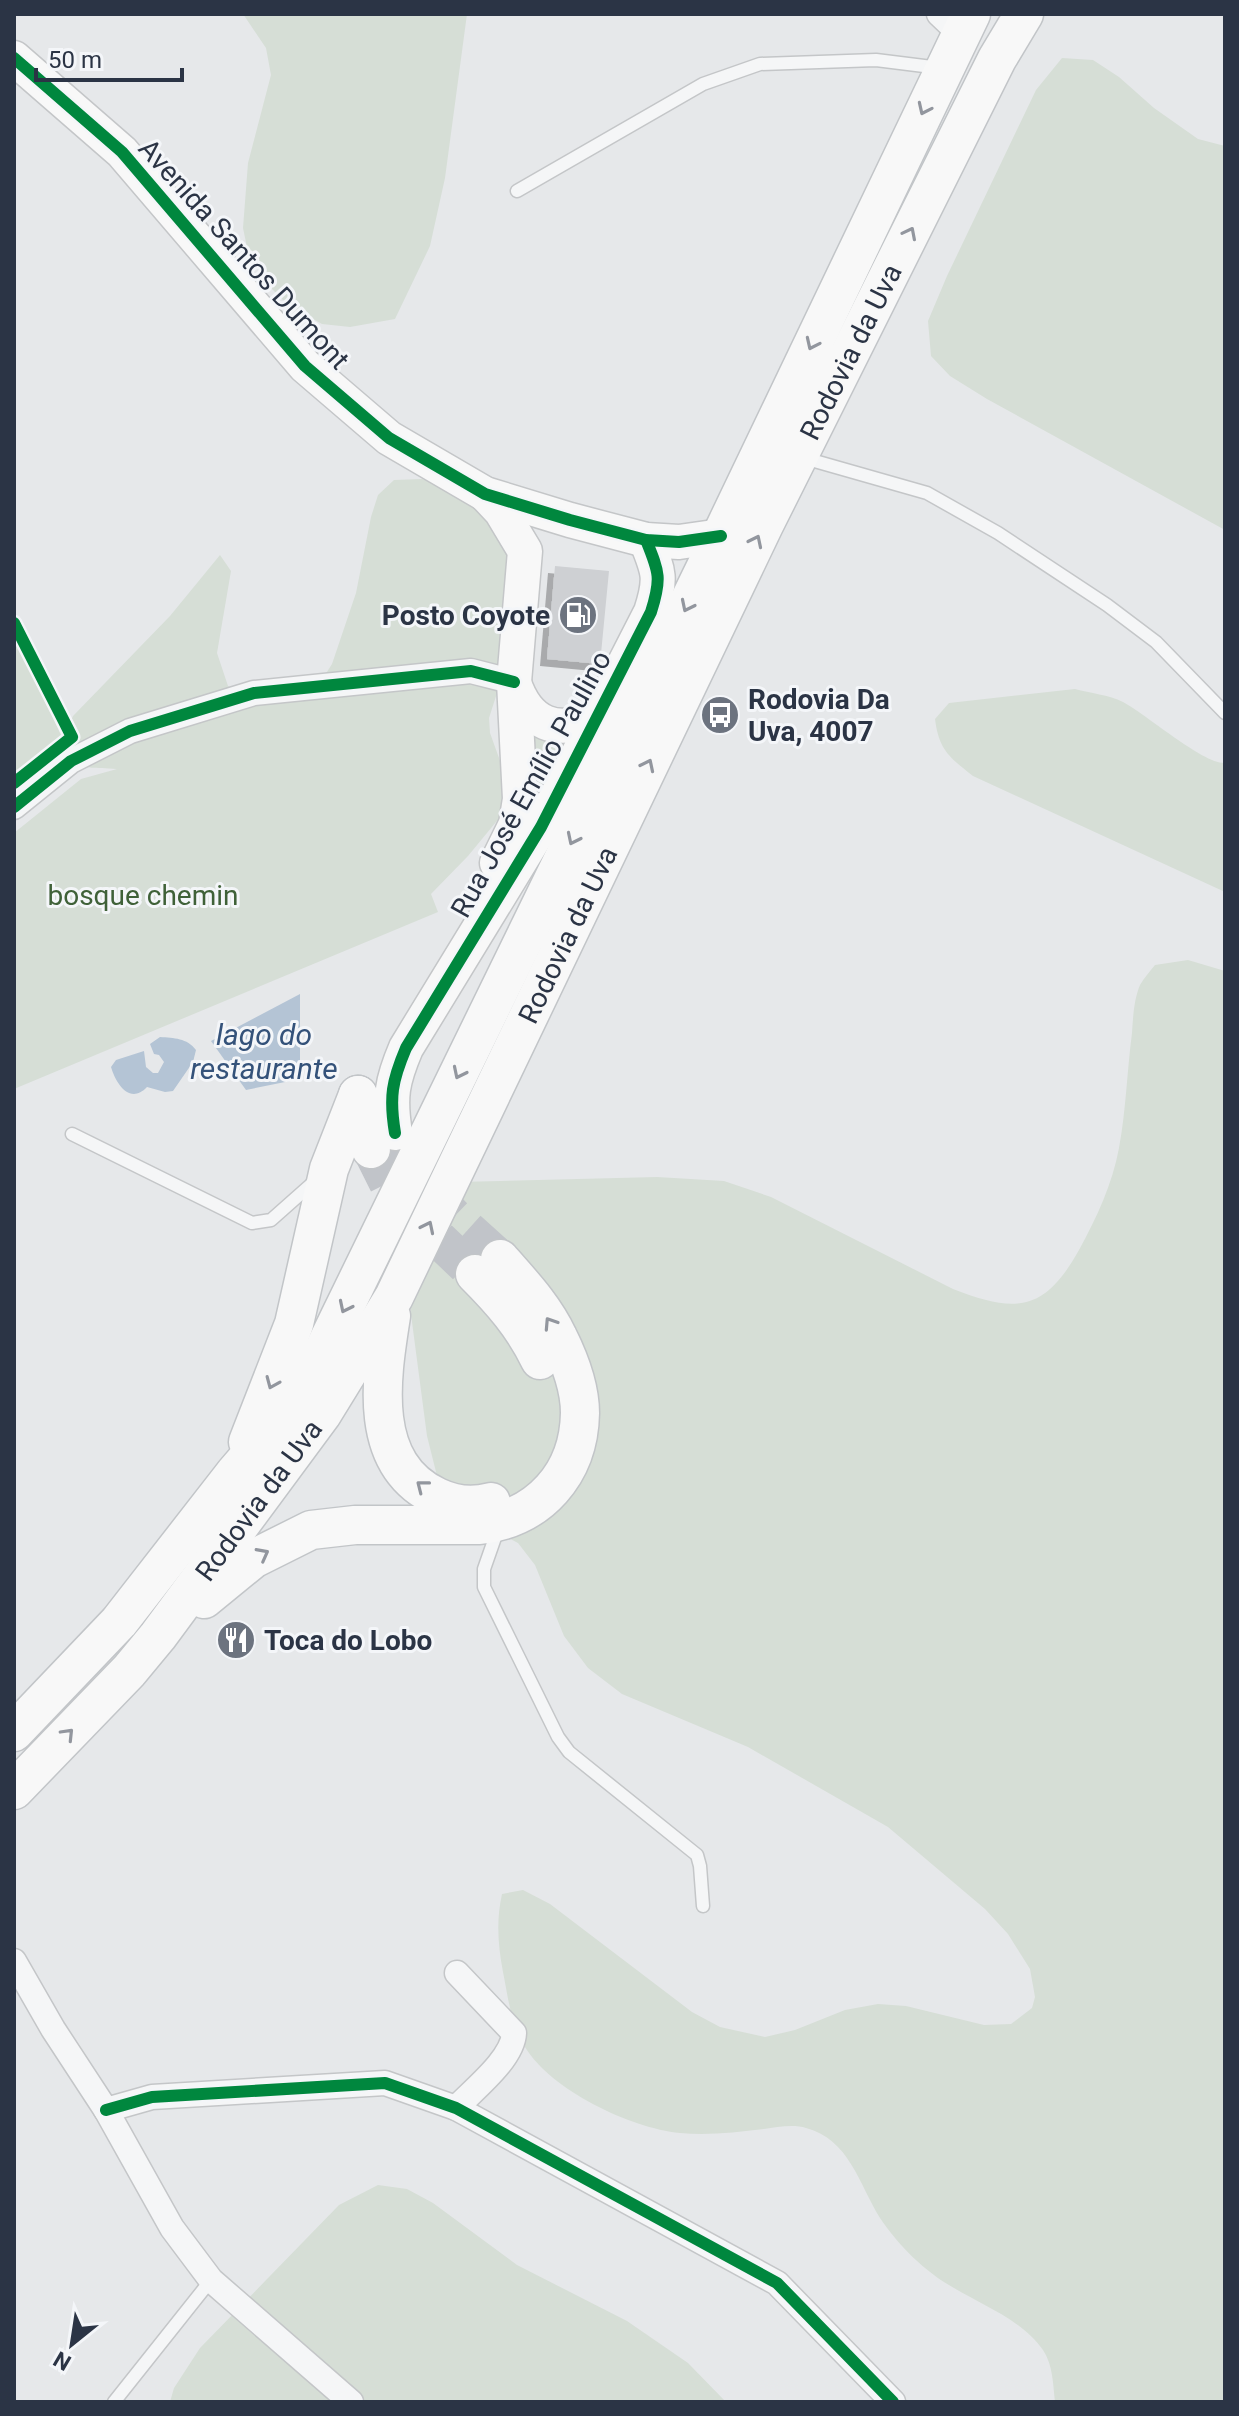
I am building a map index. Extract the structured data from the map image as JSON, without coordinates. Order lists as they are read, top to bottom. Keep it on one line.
{"streets":{"main road":["Rodovia da Uva"],"street":["Avenida Santos Dumont","Rua José Emílio Paulino"]},"crossings":[["Avenida Santos Dumont","Rodovia da Uva"],["Avenida Santos Dumont","Rua José Emílio Paulino"]],"water":["lago do restaurante"],"parks":["bosque chemin"],"places":{"fuel station":["Posto Coyote"],"bus stop":["Rodovia Da Uva, 4007"],"restaurant":["Toca do Lobo"]},"scale_bar":"50 m","north":"bottom left"}
